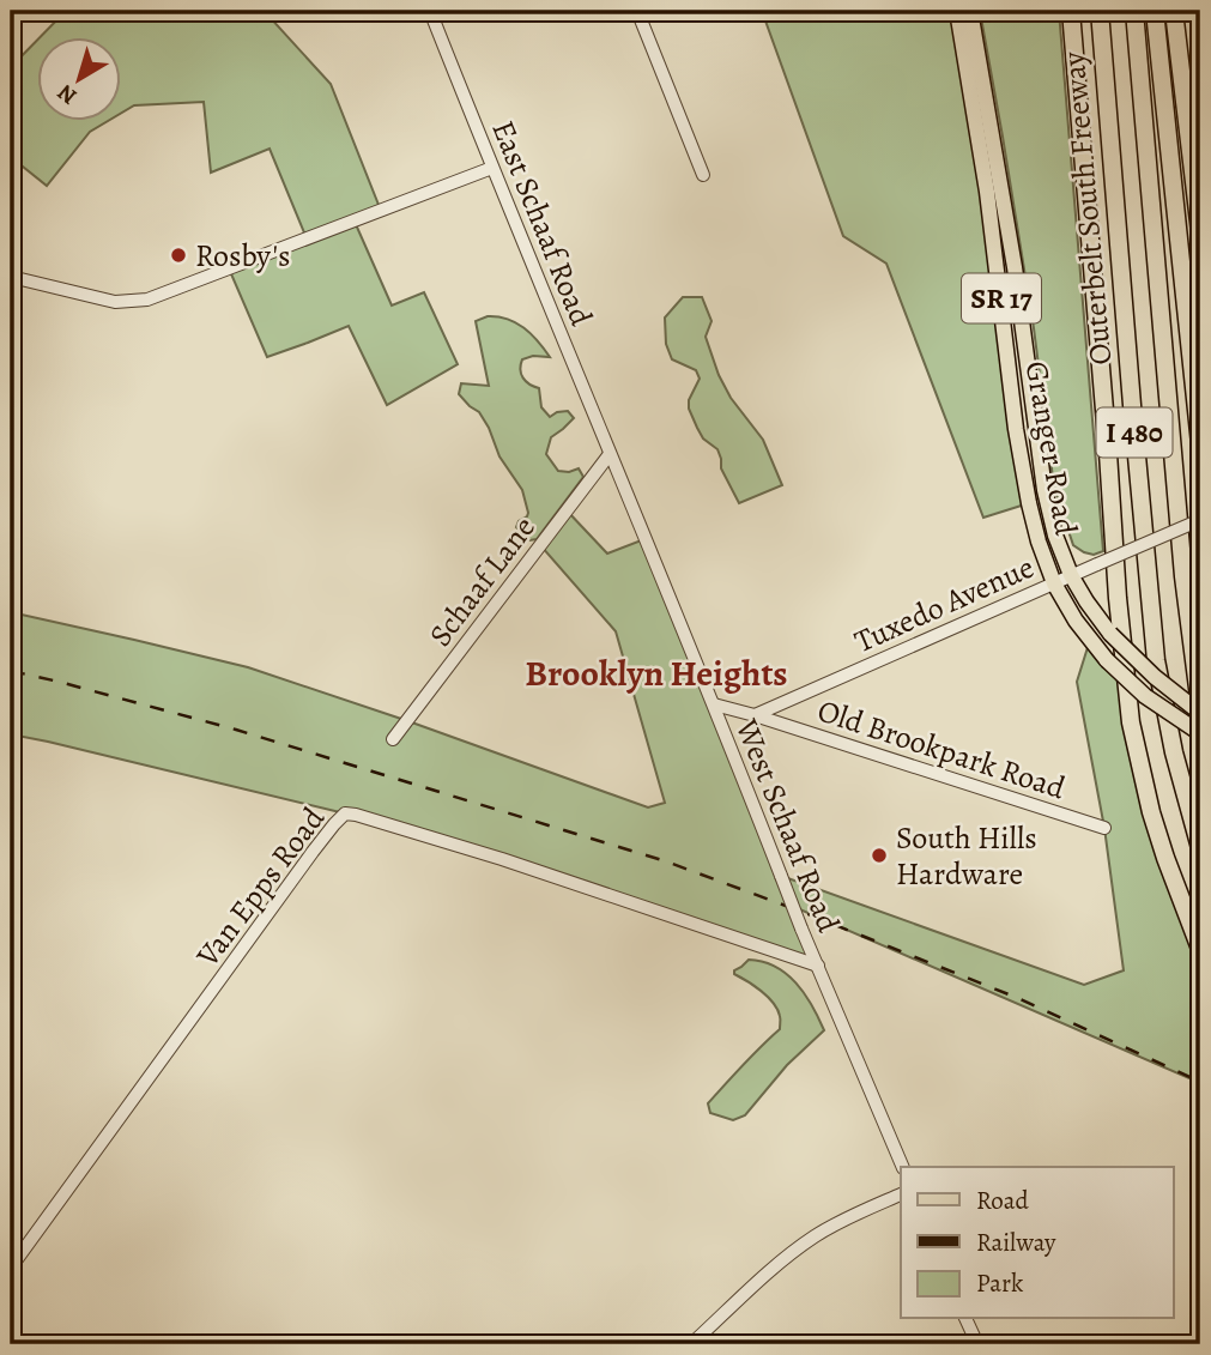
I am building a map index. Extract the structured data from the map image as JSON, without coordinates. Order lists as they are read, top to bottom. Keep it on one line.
{"streets":{"highway":["Outerbelt South Freeway","I 480"],"main road":["SR 17","Granger Road"],"street":["East Schaaf Road","Schaaf Lane","Tuxedo Avenue","Old Brookpark Road","West Schaaf Road","Van Epps Road"]},"crossings":[["Outerbelt South Freeway","Granger Road"],["East Schaaf Road","Schaaf Lane"],["East Schaaf Road","West Schaaf Road"],["Granger Road","Tuxedo Avenue"],["Schaaf Lane","West Schaaf Road"],["Tuxedo Avenue","Old Brookpark Road"],["Old Brookpark Road","West Schaaf Road"],["West Schaaf Road","Van Epps Road"]],"districts":["Brooklyn Heights"],"places":["Rosby's","South Hills Hardware"],"legend":["Road","Railway","Park"],"north":"bottom left"}
